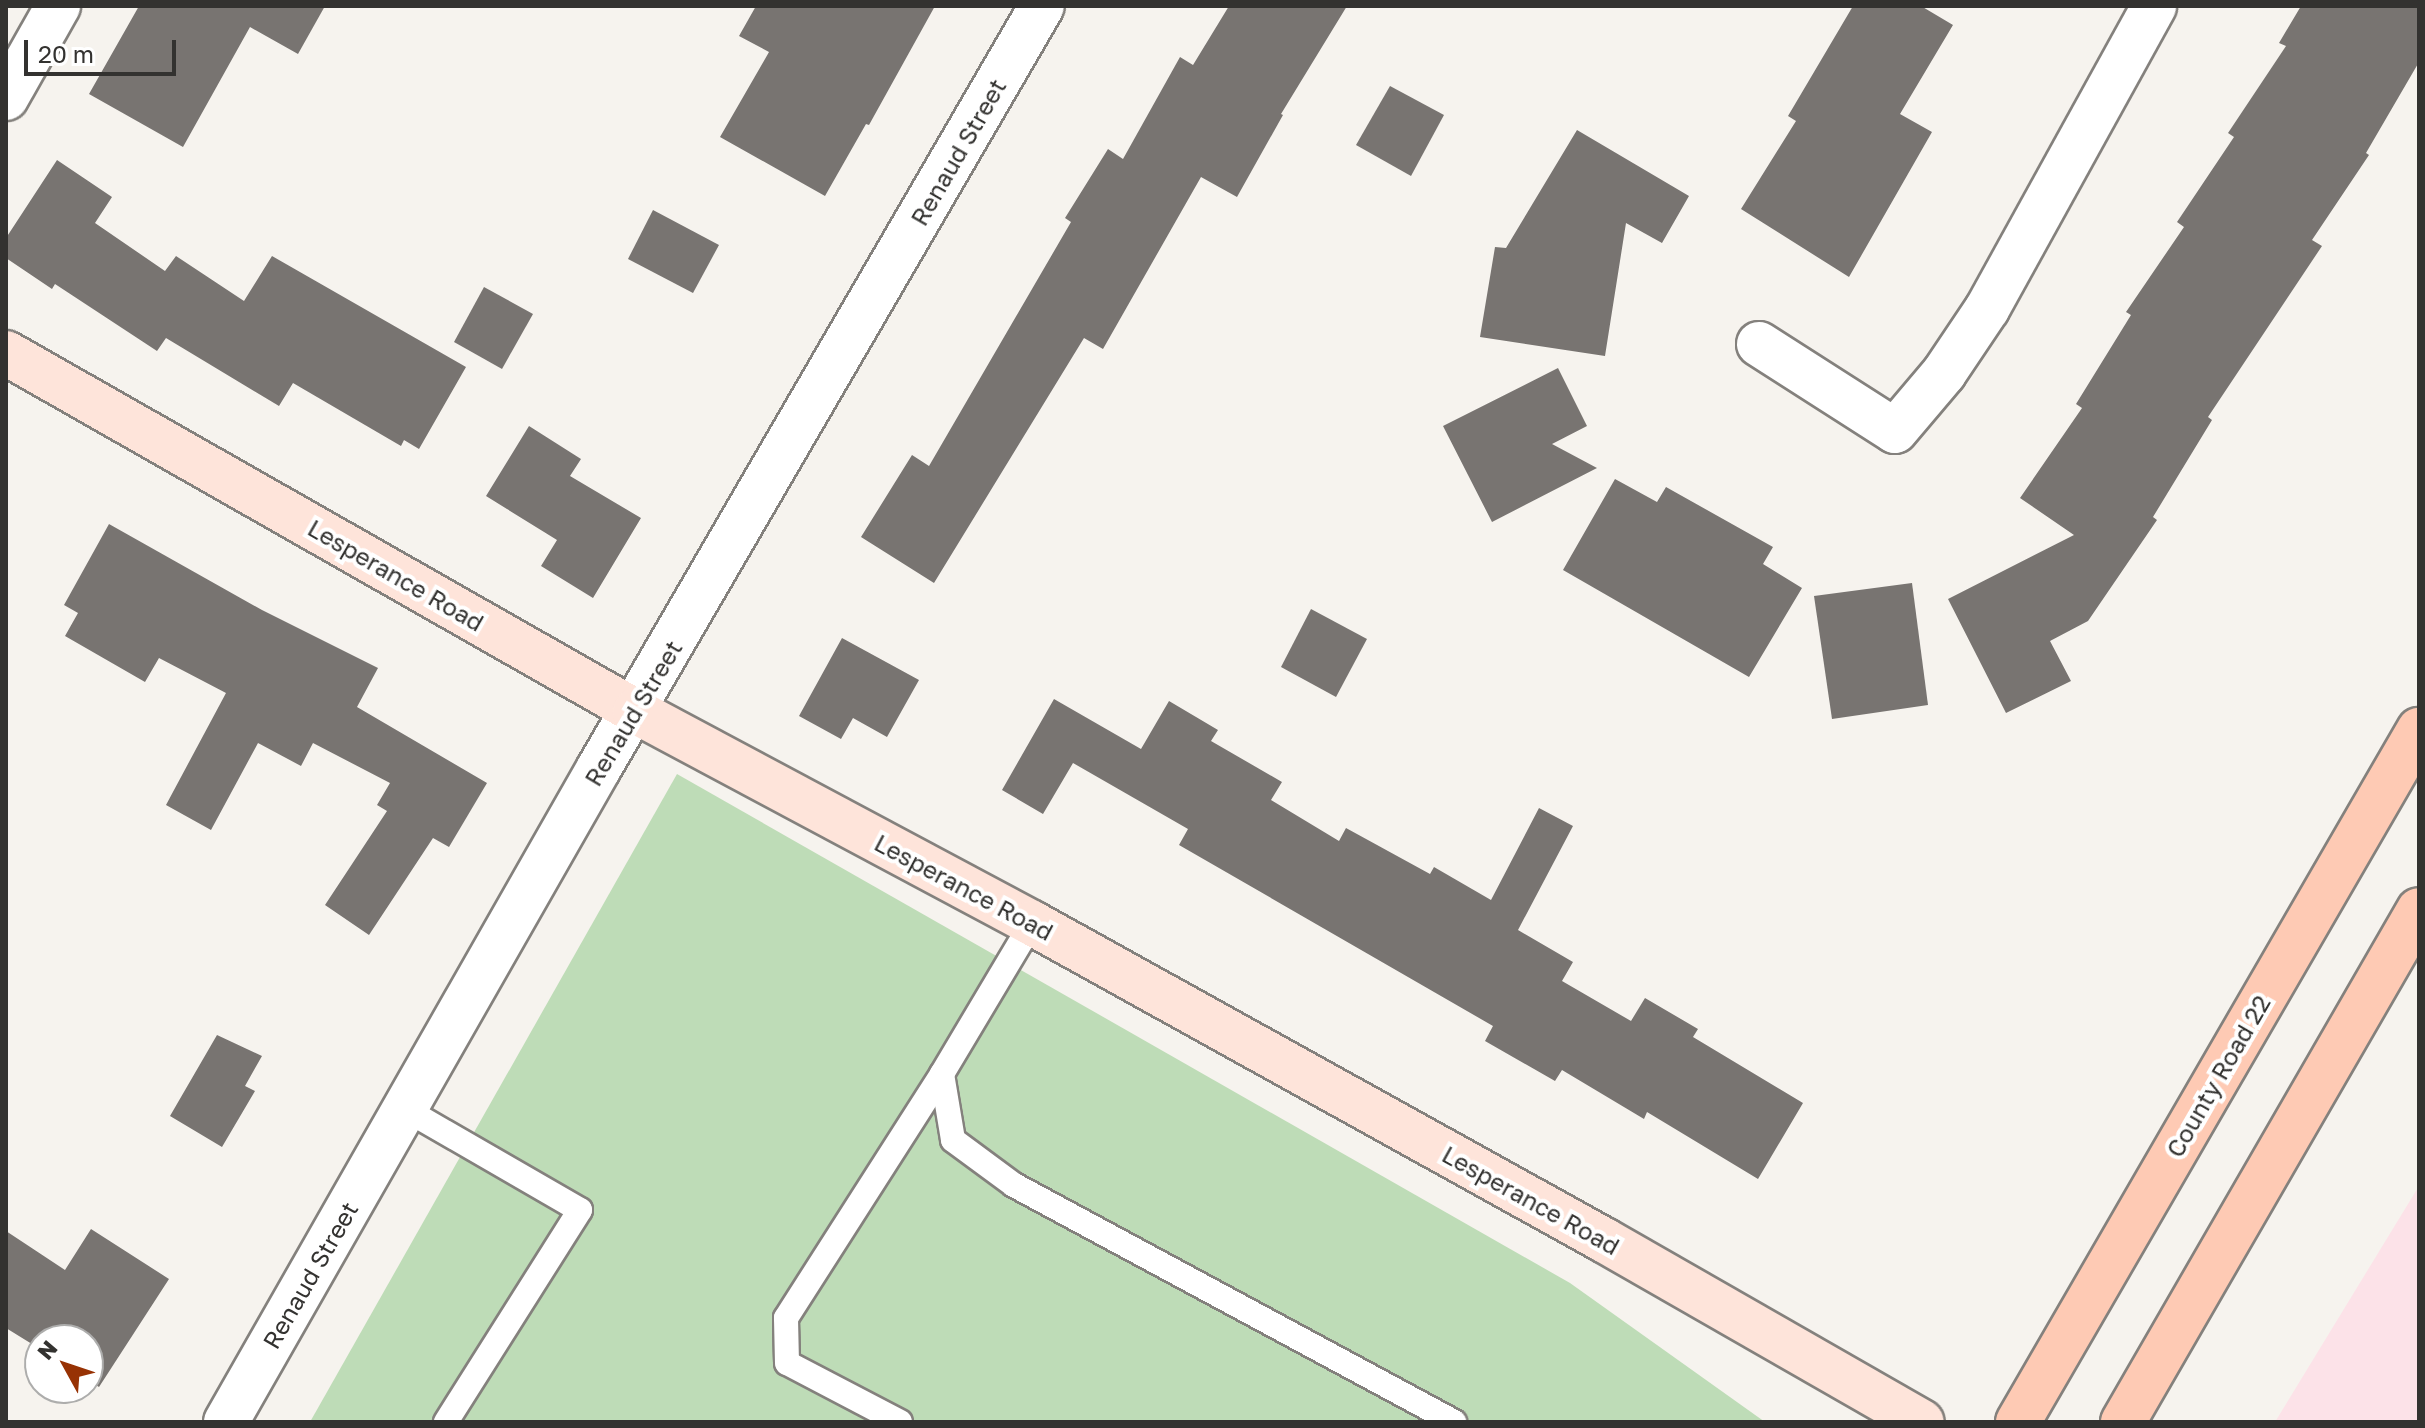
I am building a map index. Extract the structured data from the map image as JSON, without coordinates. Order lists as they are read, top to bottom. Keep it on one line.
{"streets":{"main road":["Lesperance Road","County Road 22"],"street":["Renaud Street"]},"crossings":[["Renaud Street","Lesperance Road"]],"scale_bar":"20 m","north":"top left"}
